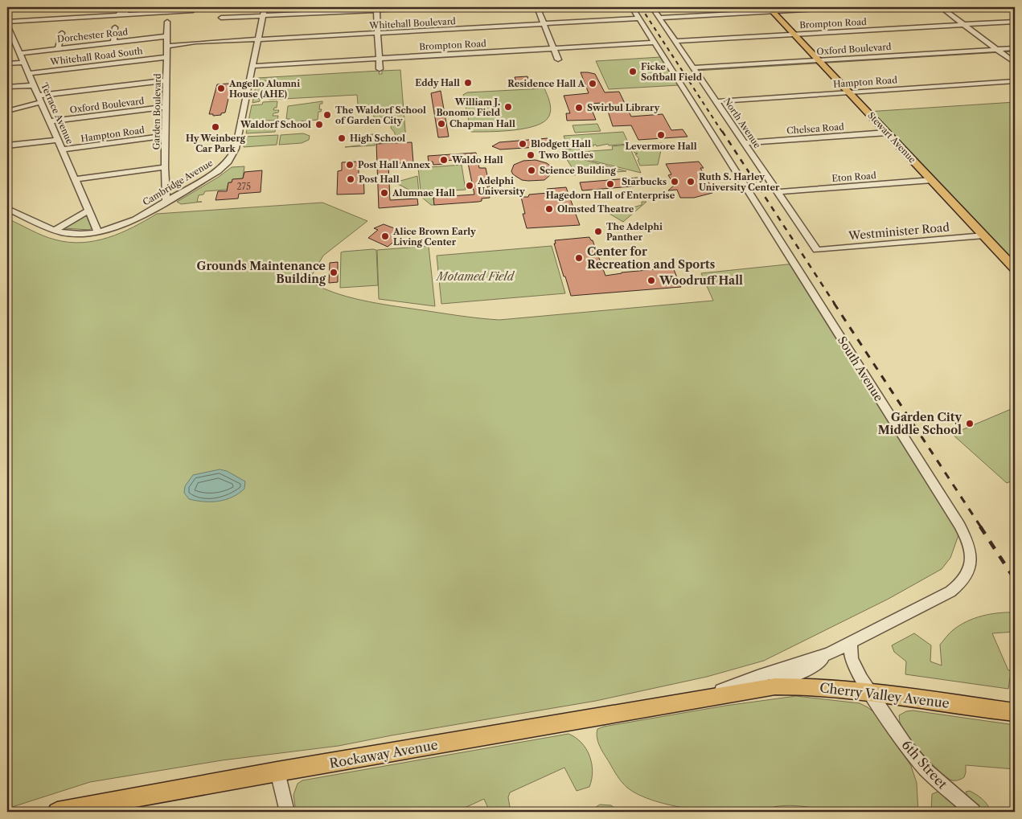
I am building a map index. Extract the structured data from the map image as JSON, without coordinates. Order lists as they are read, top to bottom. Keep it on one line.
{"streets":{"main road":["Stewart Avenue","Cherry Valley Avenue","Rockaway Avenue"],"street":["Whitehall Boulevard","Brompton Road","Dorchester Road","Oxford Boulevard","Whitehall Road South","Hampton Road","Garden Boulevard","Terrace Avenue","North Avenue","Chelsea Road","Eton Road","Cambridge Avenue","Westminister Road","South Avenue","6th Street"]},"crossings":[["Whitehall Boulevard","Garden Boulevard"],["Whitehall Boulevard","Cambridge Avenue"],["Whitehall Boulevard","South Avenue"],["Brompton Road","North Avenue"],["Brompton Road","Stewart Avenue"],["Brompton Road","Cambridge Avenue"],["Brompton Road","South Avenue"],["Dorchester Road","Garden Boulevard"],["Dorchester Road","Terrace Avenue"],["Oxford Boulevard","Garden Boulevard"],["Oxford Boulevard","Terrace Avenue"],["Oxford Boulevard","North Avenue"],["Oxford Boulevard","Stewart Avenue"],["Whitehall Road South","Garden Boulevard"],["Whitehall Road South","Terrace Avenue"],["Hampton Road","Garden Boulevard"],["Hampton Road","Terrace Avenue"],["Hampton Road","North Avenue"],["Hampton Road","Stewart Avenue"],["Garden Boulevard","Cambridge Avenue"],["Terrace Avenue","Cambridge Avenue"],["North Avenue","Chelsea Road"],["North Avenue","Eton Road"],["North Avenue","Westminister Road"],["Chelsea Road","Stewart Avenue"],["Stewart Avenue","Eton Road"],["Stewart Avenue","Westminister Road"],["South Avenue","Rockaway Avenue"],["Cherry Valley Avenue","Rockaway Avenue"],["Cherry Valley Avenue","6th Street"]],"parks":["Motamed Field"],"places":["Ficke Softball Field","Eddy Hall","Residence Hall A","Angello Alumni House (AHE)","William J. Bonomo Field","Swirbul Library","The Waldorf School of Garden City","Chapman Hall","Waldorf School","Hy Weinberg Car Park","Levermore Hall","High School","Blodgett Hall","Two Bottles","Waldo Hall","Post Hall Annex","Science Building","Post Hall","Starbucks","Ruth S. Harley University Center","Hagedorn Hall of Enterprise","Adelphi University","Alumnae Hall","Olmsted Theatre","The Adelphi Panther","Alice Brown Early Living Center","Center for Recreation and Sports","Grounds Maintenance Building","Woodruff Hall","Garden City Middle School"],"house_numbers":["275"]}
